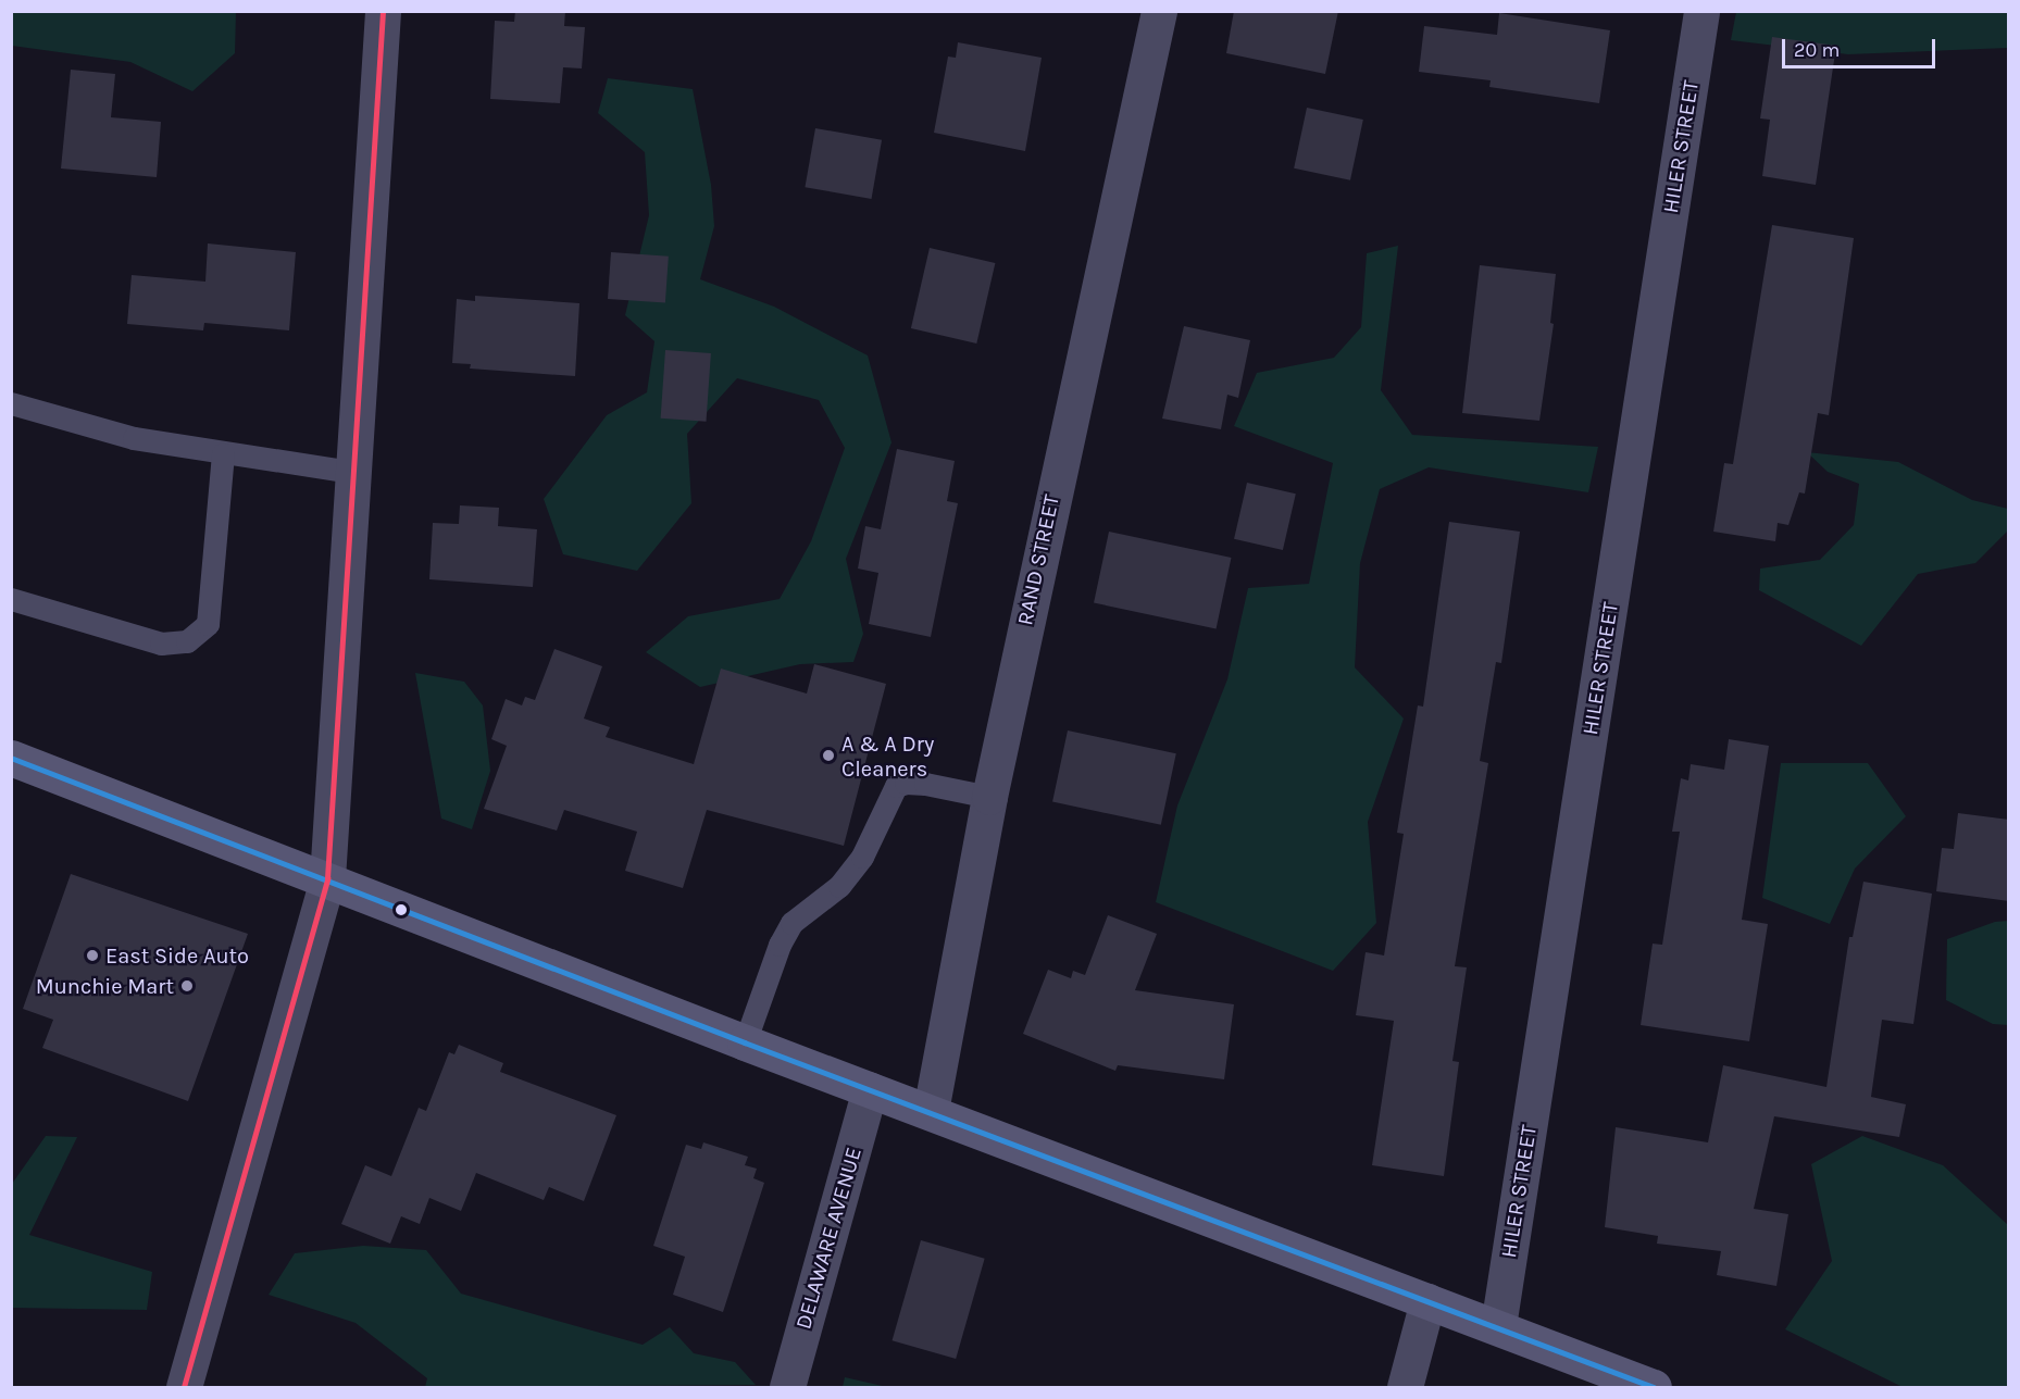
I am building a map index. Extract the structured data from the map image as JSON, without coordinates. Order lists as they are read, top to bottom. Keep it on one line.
{"streets":{"street":["HILER STREET","RAND STREET","DELAWARE AVENUE"]},"places":["A & A Dry Cleaners","East Side Auto","Munchie Mart"],"scale_bar":"20 m"}
